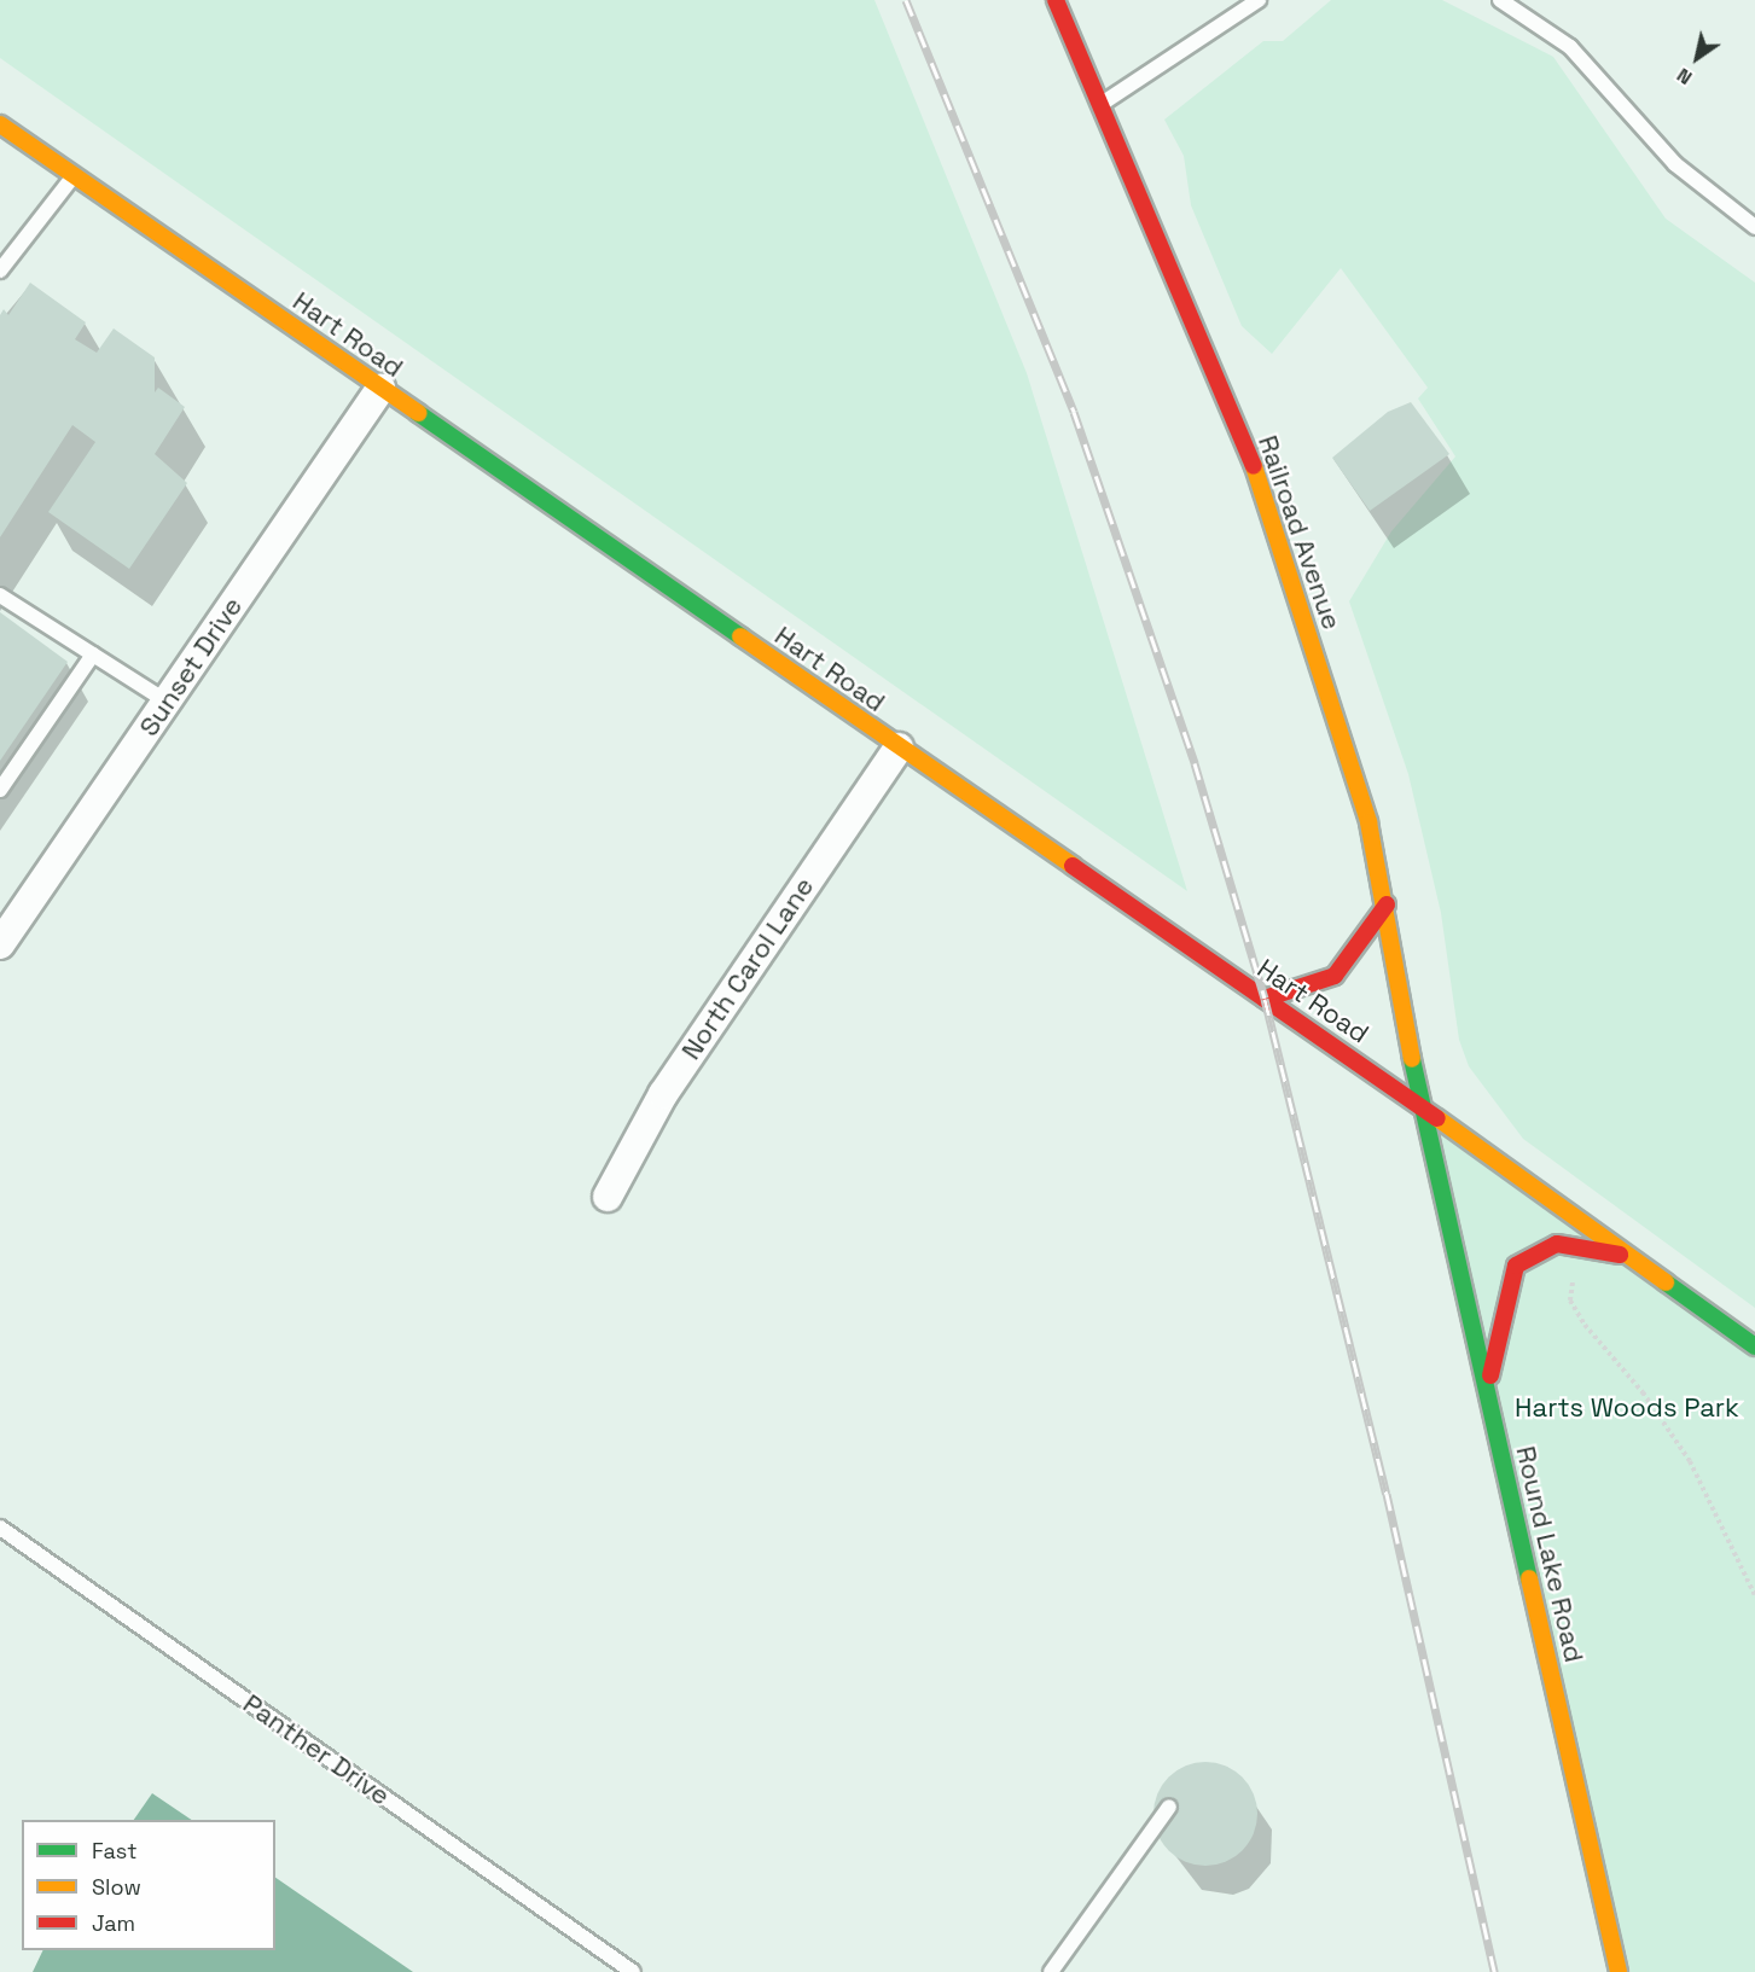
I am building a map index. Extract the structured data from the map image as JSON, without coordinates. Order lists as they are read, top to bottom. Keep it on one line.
{"streets":{"main road":["Hart Road","Railroad Avenue","Round Lake Road"],"street":["Sunset Drive","North Carol Lane"],"lane":["Panther Drive"]},"crossings":[["Hart Road","Railroad Avenue"],["Hart Road","Sunset Drive"],["Hart Road","North Carol Lane"],["Hart Road","Round Lake Road"],["Railroad Avenue","Round Lake Road"]],"parks":["Harts Woods Park"],"legend":["Fast","Slow","Jam"],"north":"bottom left"}
